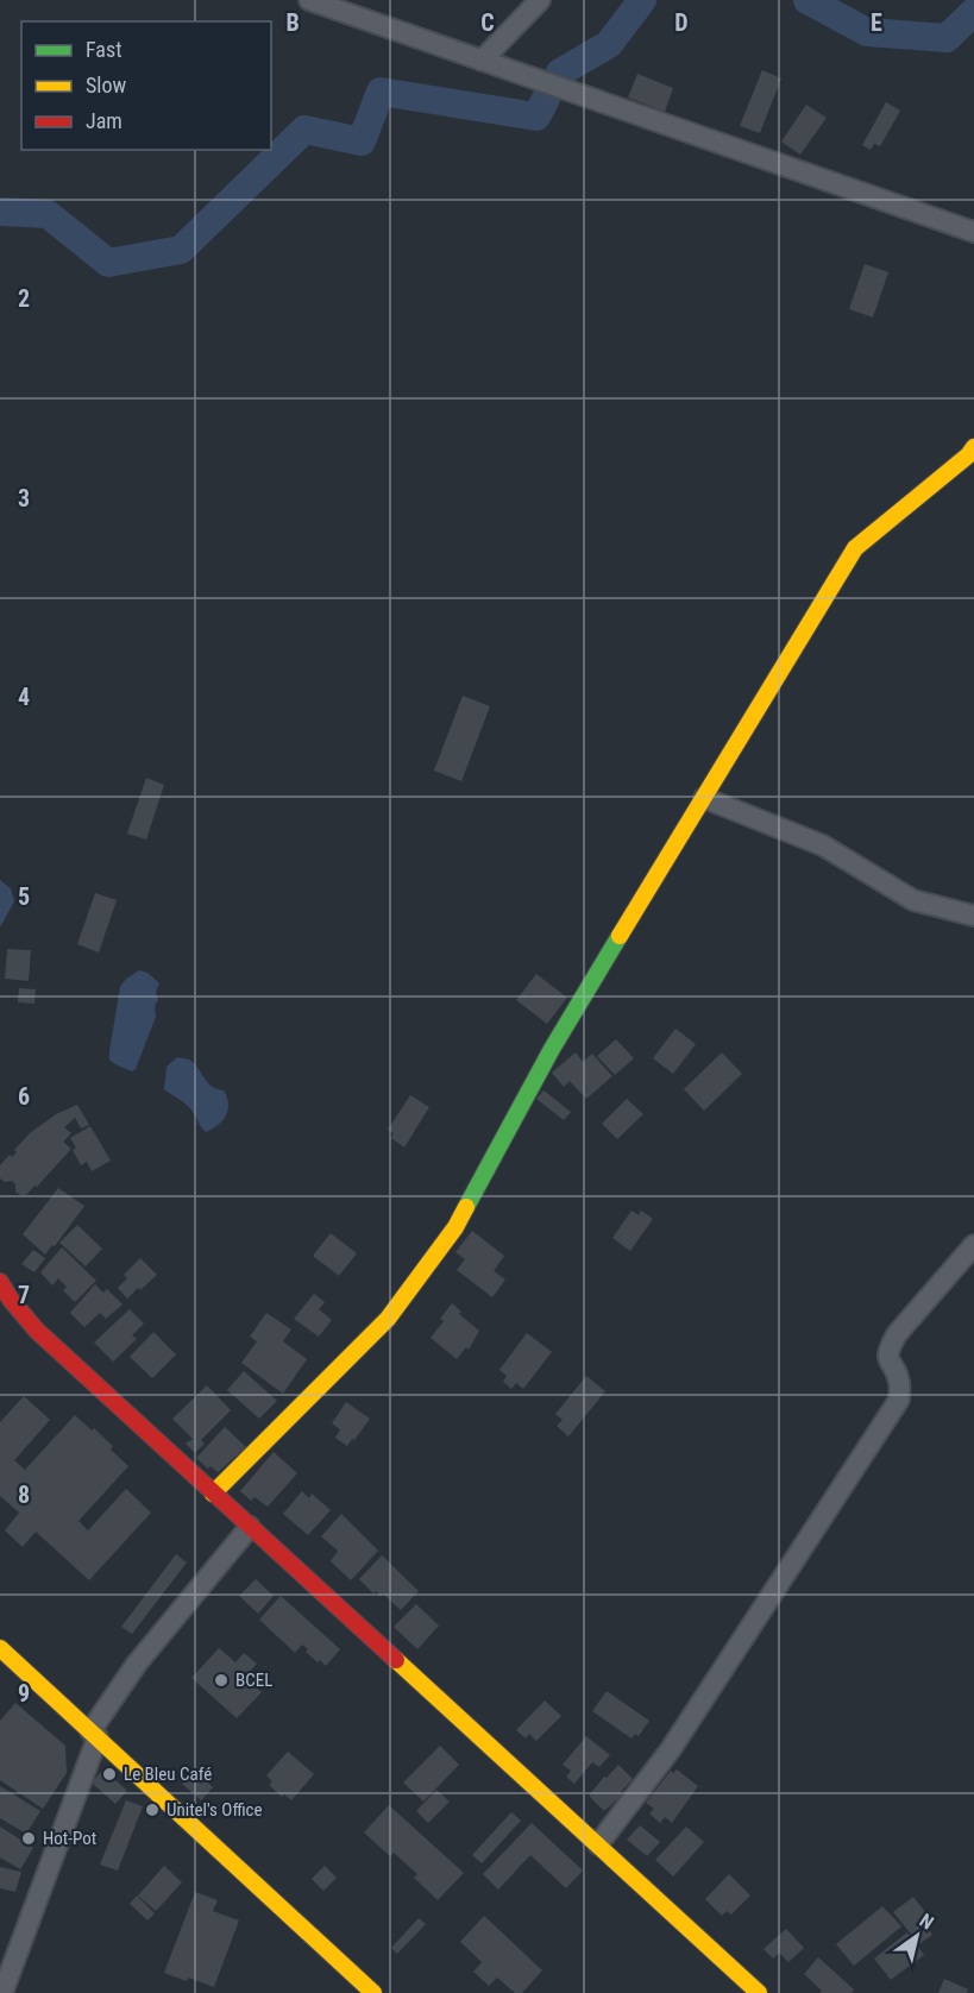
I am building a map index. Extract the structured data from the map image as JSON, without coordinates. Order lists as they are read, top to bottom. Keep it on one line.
{"places":["BCEL","Le Bleu Café","Unitel's Office","Hot-Pot"],"legend":["Fast","Slow","Jam"],"north":"top right","grid":{"columns":["B","C","D","E"],"rows":["2","3","4","5","6","7","8","9"]}}
